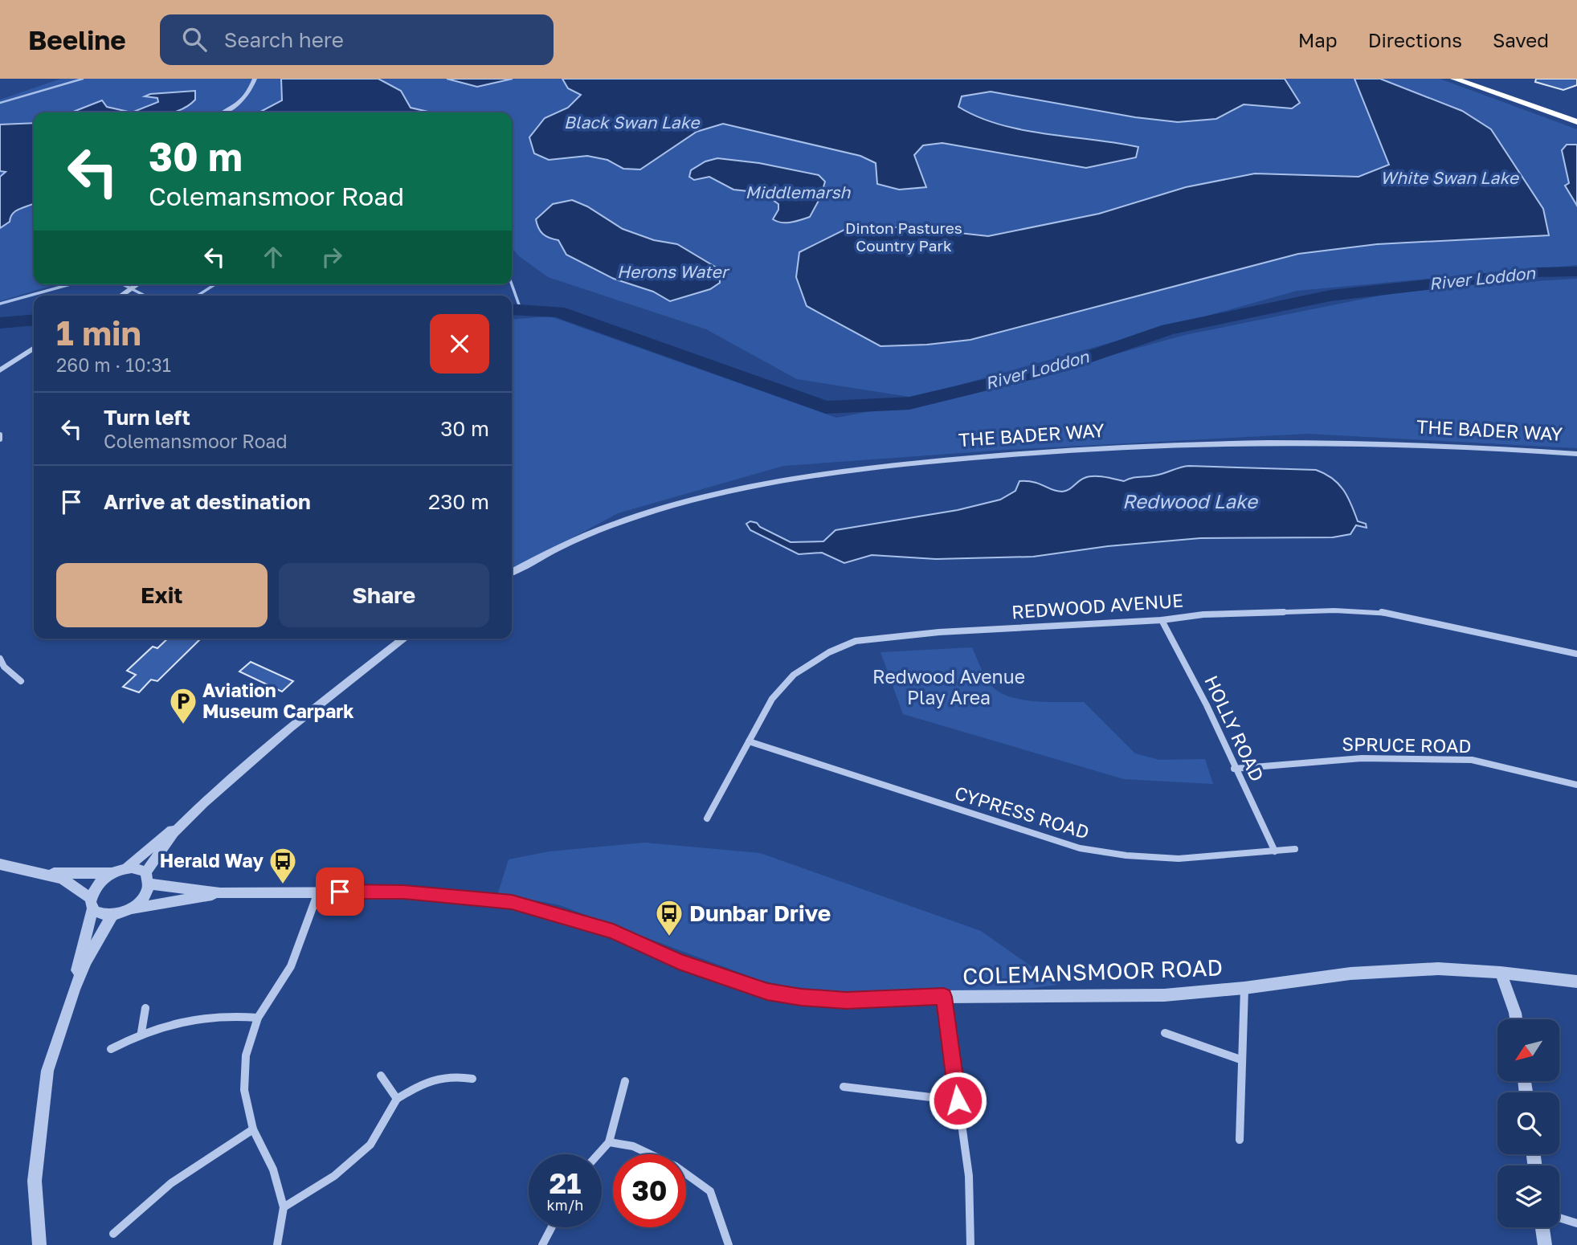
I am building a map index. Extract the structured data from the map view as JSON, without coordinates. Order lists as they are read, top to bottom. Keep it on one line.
{"streets":{"street":["THE BADER WAY","REDWOOD AVENUE","HOLLY ROAD","SPRUCE ROAD","CYPRESS ROAD","COLEMANSMOOR ROAD"]},"crossings":[["REDWOOD AVENUE","HOLLY ROAD"],["REDWOOD AVENUE","CYPRESS ROAD"],["HOLLY ROAD","SPRUCE ROAD"],["HOLLY ROAD","CYPRESS ROAD"]],"water":["Black Swan Lake","White Swan Lake","Middlemarsh","Herons Water","River Loddon","Redwood Lake"],"parks":["Dinton Pastures Country Park","Redwood Avenue Play Area"],"places":{"parking":["Aviation Museum Carpark"],"bus stop":["Herald Way","Dunbar Drive"]},"north":"bottom left","page":{"header":"Beeline","search":"Search here","nav":["Map","Directions","Saved"],"turn":["30 m","Colemansmoor Road"],"heading":["1 min","260 m · 10:31"],"list":[{"name":"Turn left","note":"Colemansmoor Road","value":"30 m"},{"name":"Arrive at destination","value":"230 m"}],"buttons":["Exit","Share"],"speed":"21 km/h","limit":"30"}}
